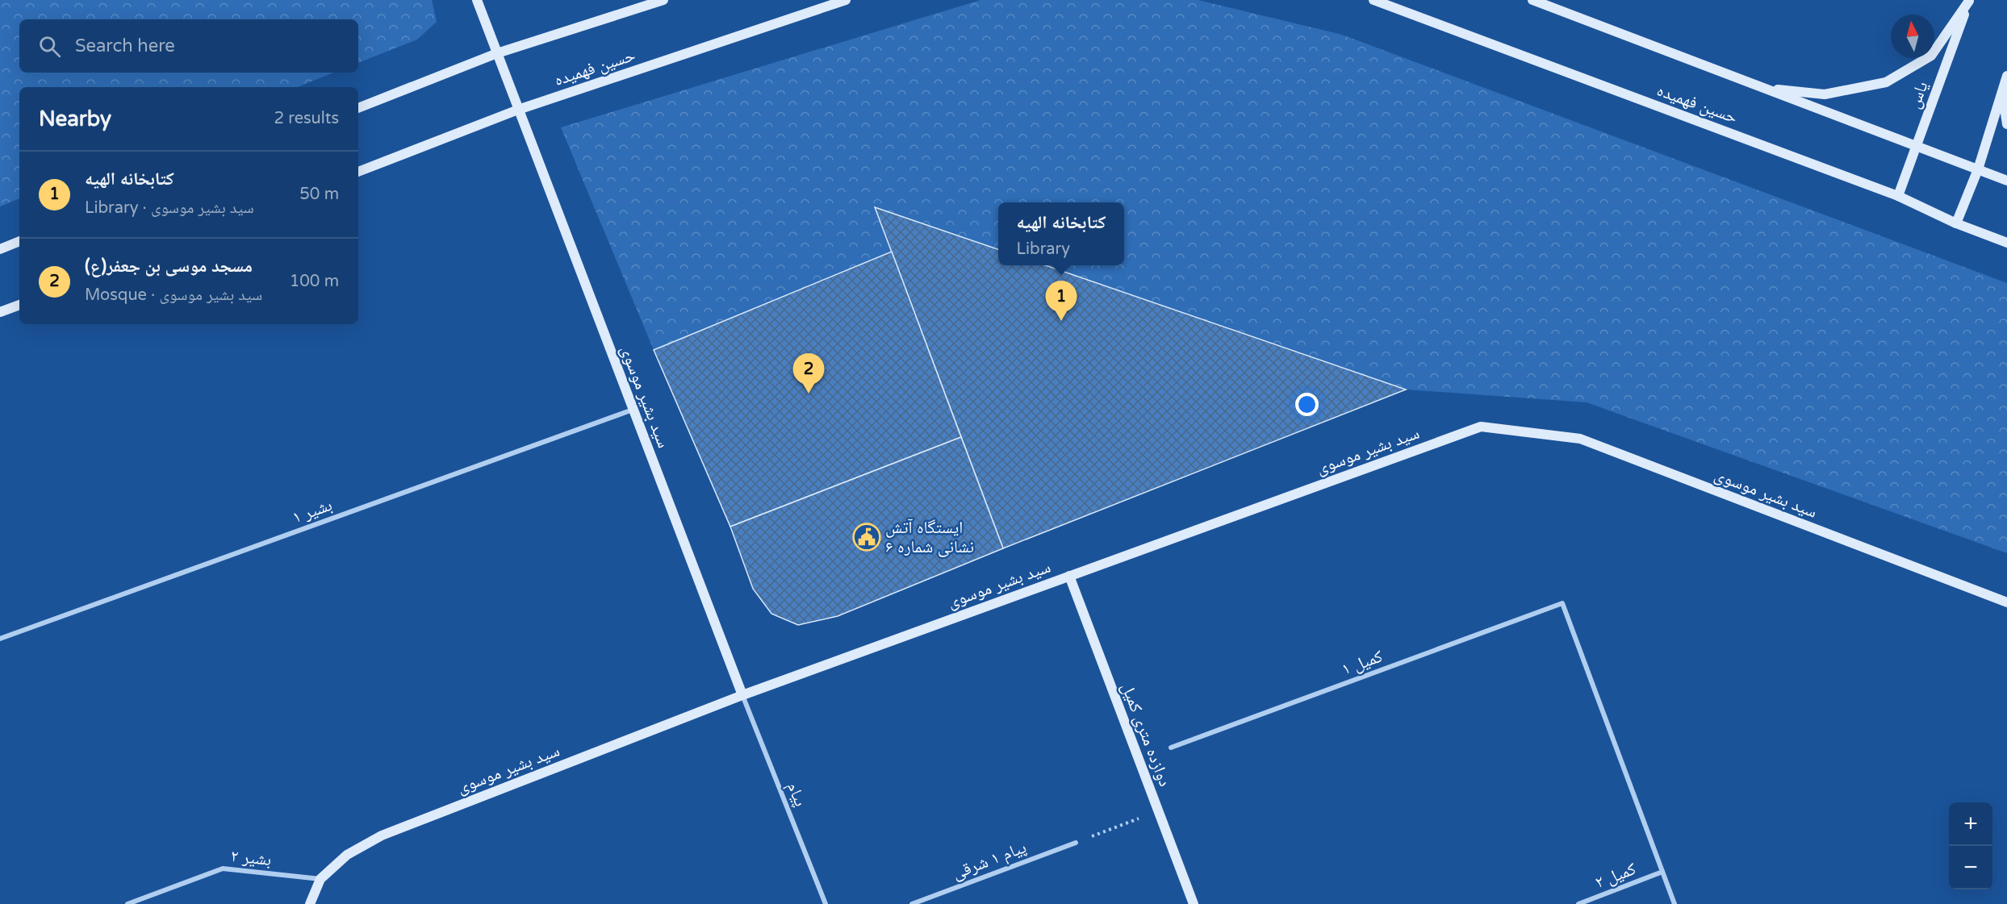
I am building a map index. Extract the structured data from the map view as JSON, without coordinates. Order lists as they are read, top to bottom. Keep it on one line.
{"streets":{"street":["حسین فهمیده","یاس","سید بشیر موسوی","بشیر ۱","کمیل ۱","دوازده متری کمیل","پیام","بشیر ۲","پیام ۱ شرقی","کمیل ۲"]},"crossings":[["حسین فهمیده","یاس"],["حسین فهمیده","سید بشیر موسوی"],["سید بشیر موسوی","بشیر ۱"],["سید بشیر موسوی","دوازده متری کمیل"],["سید بشیر موسوی","پیام"],["سید بشیر موسوی","بشیر ۲"],["کمیل ۱","کمیل ۲"]],"places":{"public building":["ایستگاه آتش نشانی شماره ۶"]},"north":"top","page":{"search":"Search here","heading":["Nearby","2 results"],"list":[{"mark":"1","name":"کتابخانه الهیه","note":"Library · سید بشیر موسوی","value":"50 m"},{"mark":"2","name":"مسجد موسی بن جعفر(ع)","note":"Mosque · سید بشیر موسوی","value":"100 m"}],"popup":["کتابخانه الهیه","Library"],"pins":["1","2"],"map_buttons":["+","−"]}}
